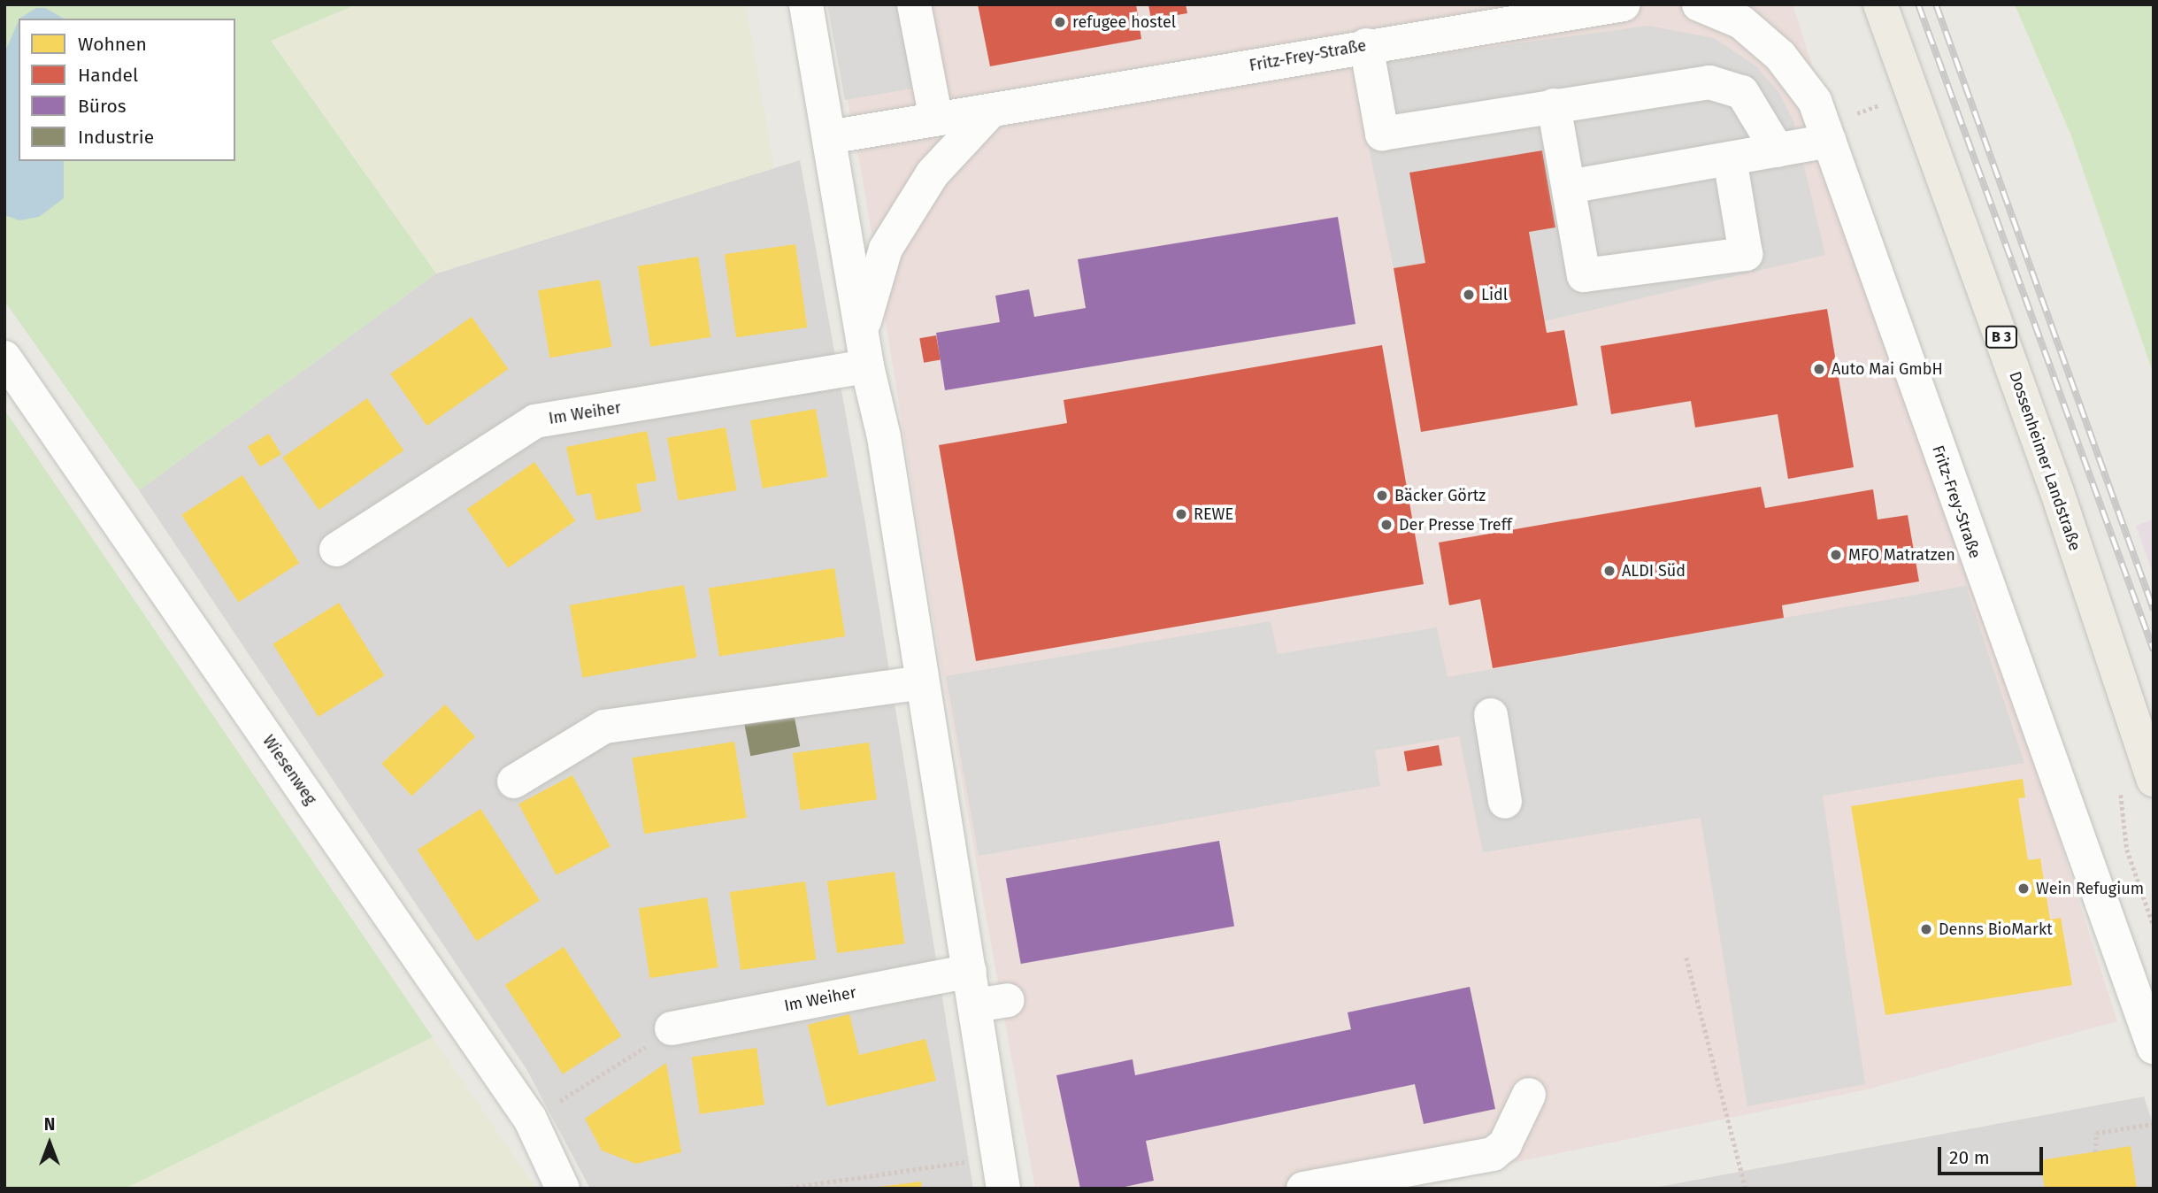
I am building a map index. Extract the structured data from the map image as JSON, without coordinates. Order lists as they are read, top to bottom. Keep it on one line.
{"streets":{"main road":["B 3","Dossenheimer Landstraße"],"street":["Fritz-Frey-Straße","Im Weiher","Wiesenweg"]},"places":["refugee hostel","Lidl","Auto Mai GmbH","Bäcker Görtz","REWE","Der Presse Treff","MFO Matratzen","ALDI Süd","Wein Refugium","Denns BioMarkt"],"legend":["Wohnen","Handel","Büros","Industrie"],"scale_bar":"20 m","north":"top"}
